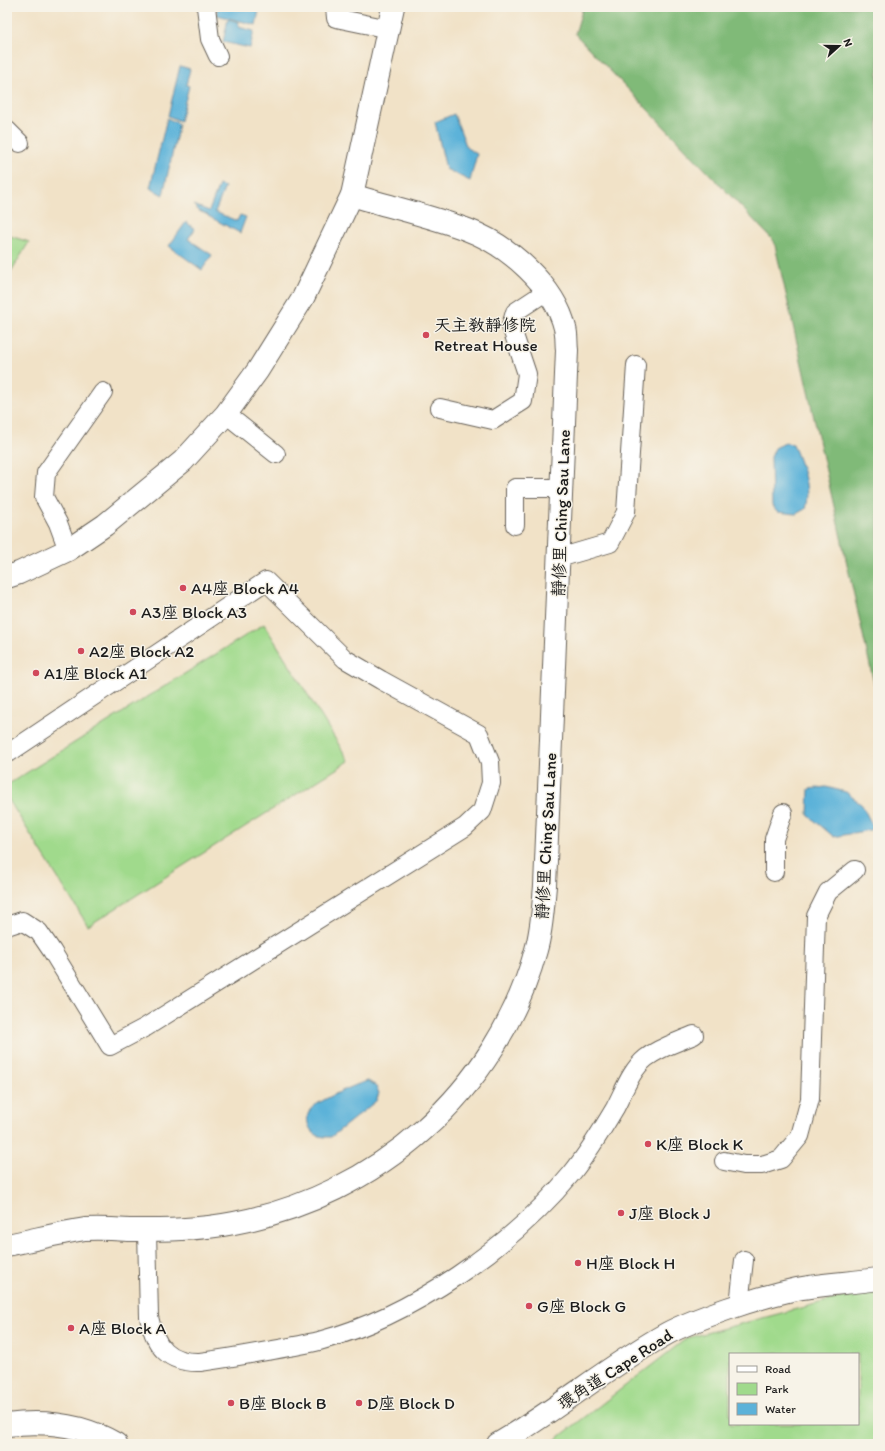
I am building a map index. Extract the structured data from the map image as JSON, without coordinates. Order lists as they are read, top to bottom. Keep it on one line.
{"streets":{"street":["靜修里 Ching Sau Lane","環角道 Cape Road"]},"places":["天主教靜修院 Retreat House","A4座 Block A4","A3座 Block A3","A2座 Block A2","A1座 Block A1","K座 Block K","J座 Block J","H座 Block H","G座 Block G","A座 Block A","B座 Block B","D座 Block D"],"legend":["Road","Park","Water"],"north":"right"}
